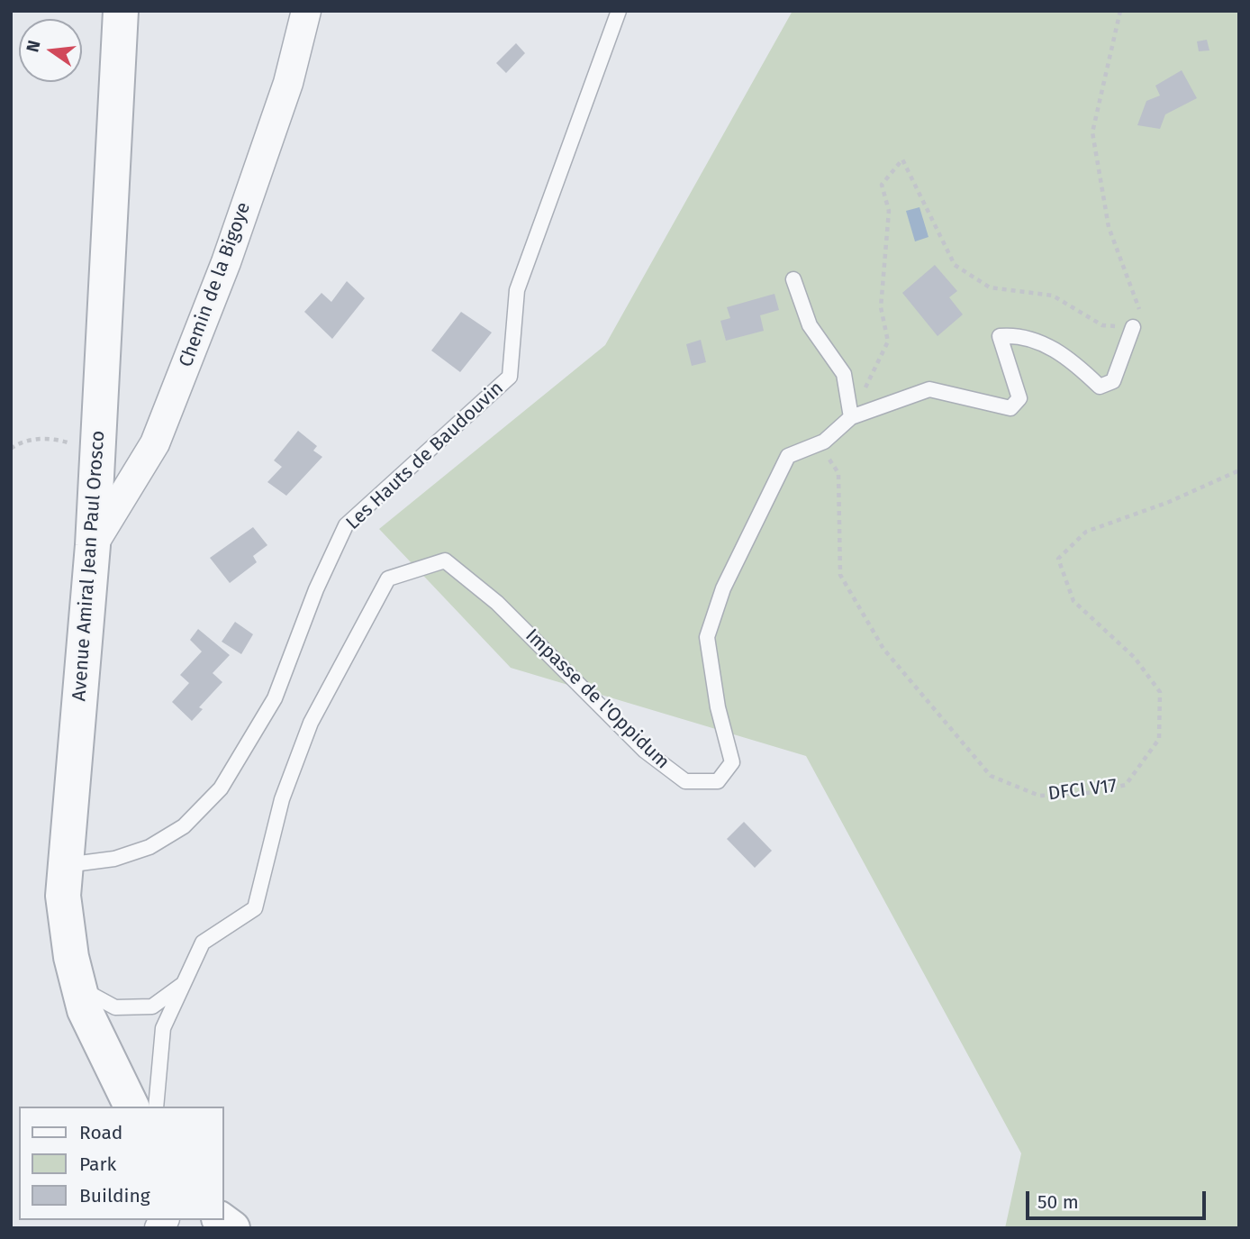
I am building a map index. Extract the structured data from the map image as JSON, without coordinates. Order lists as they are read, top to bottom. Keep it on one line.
{"streets":{"street":["Chemin de la Bigoye","Avenue Amiral Jean Paul Orosco"],"lane":["Les Hauts de Baudouvin","Impasse de l'Oppidum"],"path":["DFCI V17"]},"crossings":[["Chemin de la Bigoye","Avenue Amiral Jean Paul Orosco"],["Les Hauts de Baudouvin","Avenue Amiral Jean Paul Orosco"],["Avenue Amiral Jean Paul Orosco","Impasse de l'Oppidum"],["Impasse de l'Oppidum","DFCI V17"]],"legend":["Road","Park","Building"],"scale_bar":"50 m","north":"left"}
